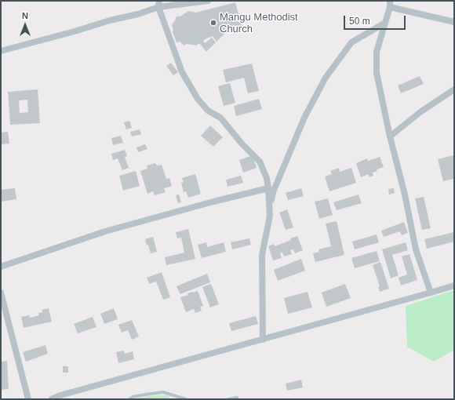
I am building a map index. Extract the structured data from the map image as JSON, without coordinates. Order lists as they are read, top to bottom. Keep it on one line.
{"places":["Mangu Methodist Church"],"scale_bar":"50 m","north":"top"}
